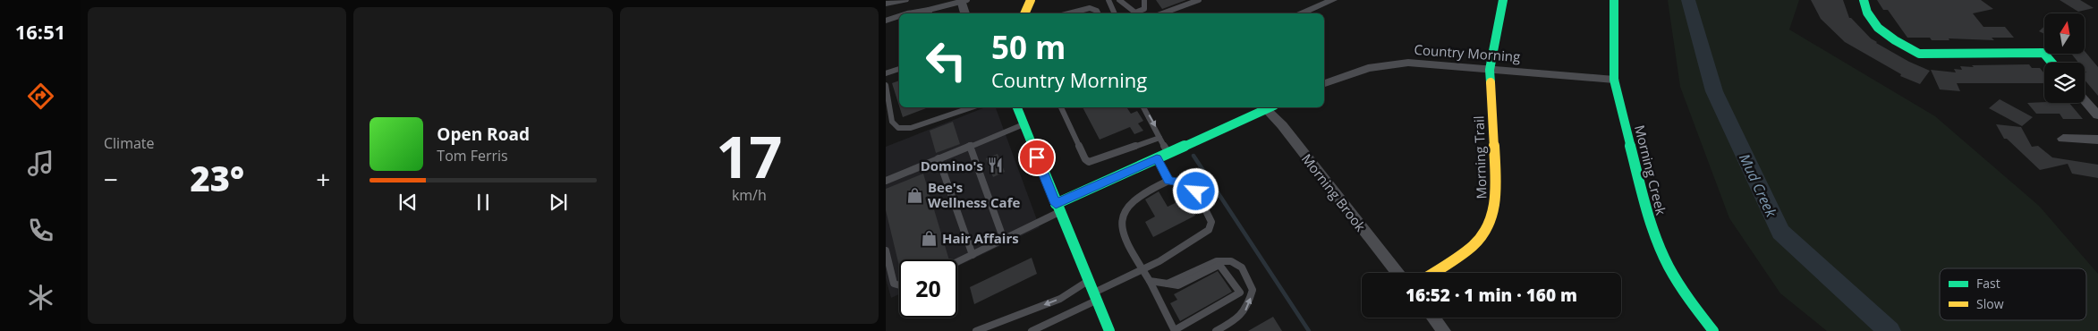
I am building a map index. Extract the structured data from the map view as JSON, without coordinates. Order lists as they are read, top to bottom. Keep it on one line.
{"streets":{"street":["Country Morning","Morning Trail","Morning Creek","Morning Brook"]},"crossings":[["Country Morning","Morning Trail"],["Country Morning","Morning Creek"]],"water":["Mud Creek"],"places":{"restaurant":["Domino's"],"shop":["Bee's Wellness Cafe","Hair Affairs"]},"legend":["Fast","Slow"],"north":"top","page":{"tabs":"16:51","tile":["Climate",["17","km/h"]],"turn":["50 m","Country Morning"],"song":["Open Road","Tom Ferris"],"heat":["−","23°","+"],"limit":"20","trip":"16:52 · 1 min · 160 m"}}
